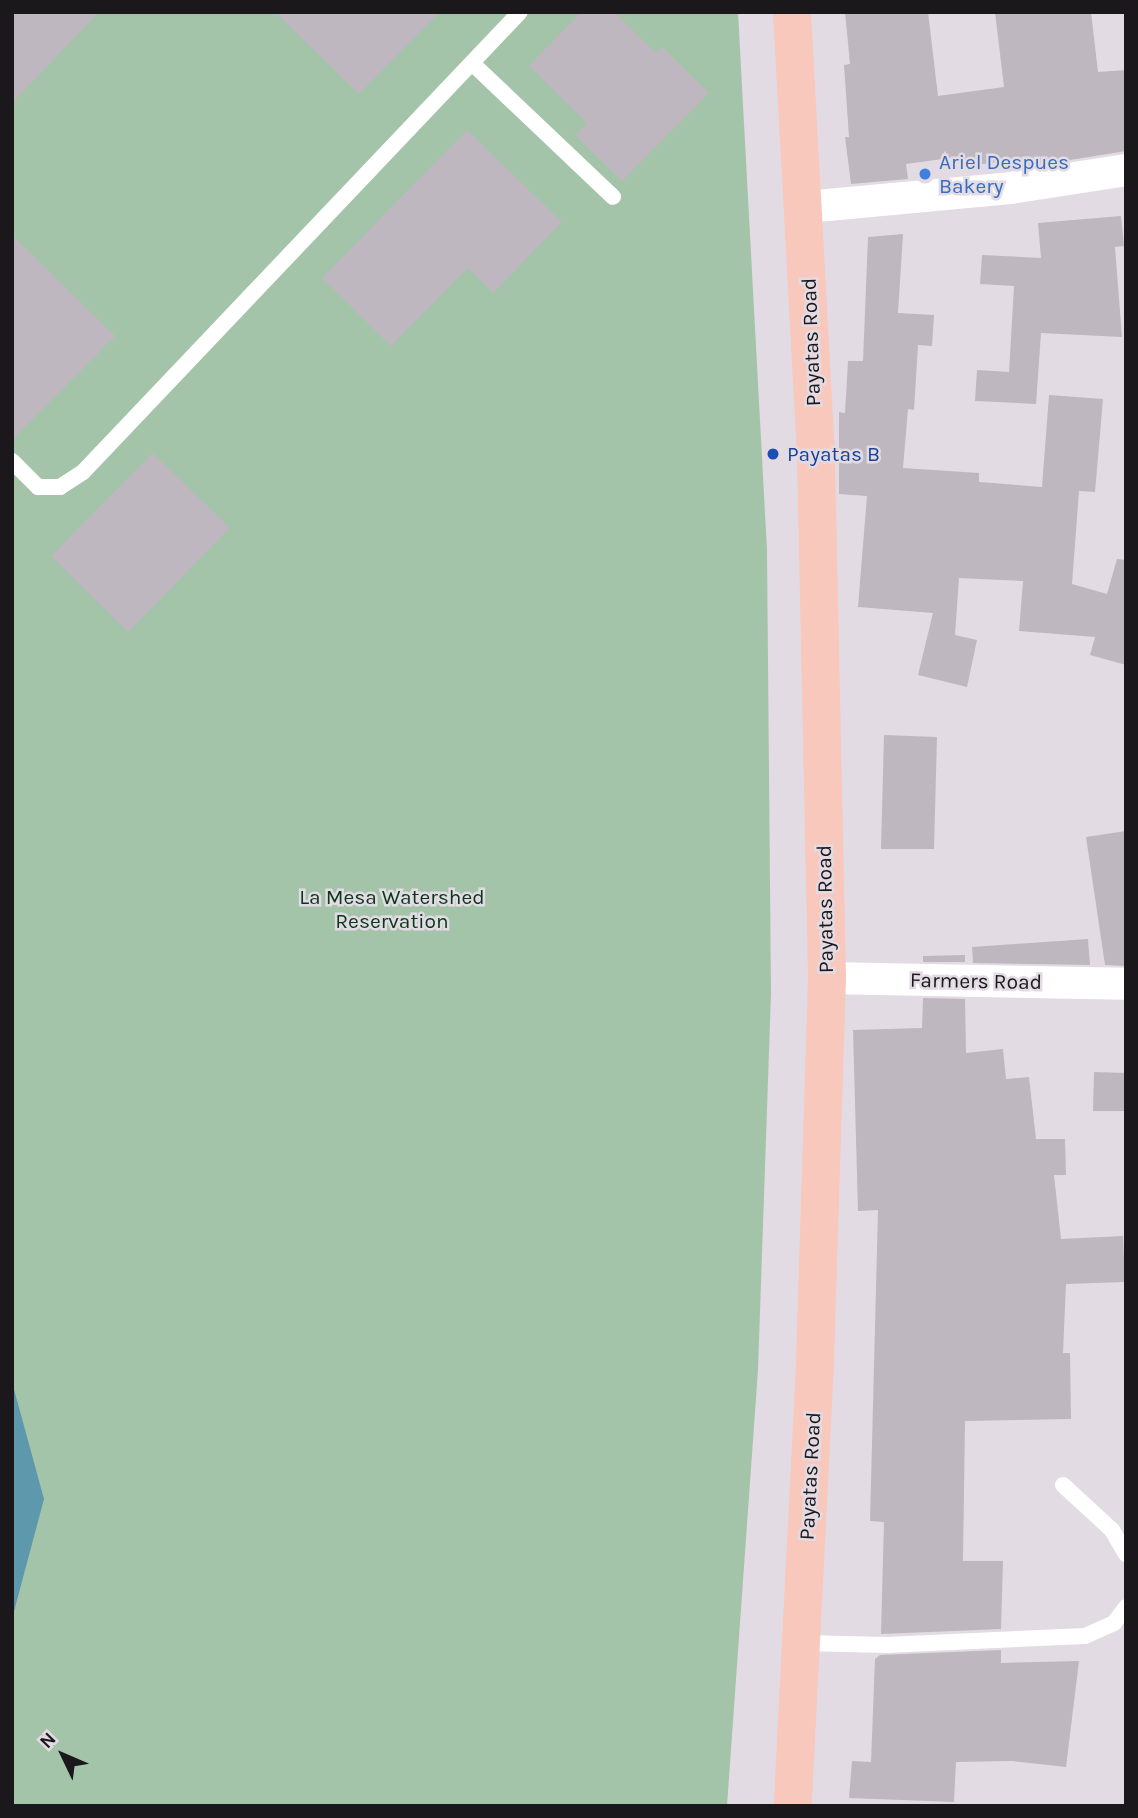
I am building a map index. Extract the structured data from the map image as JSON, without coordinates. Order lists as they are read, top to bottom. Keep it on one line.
{"streets":{"main road":["Payatas Road"],"street":["Farmers Road"]},"crossings":[["Payatas Road","Farmers Road"]],"parks":["La Mesa Watershed Reservation"],"places":["Ariel Despues Bakery","Payatas B"],"north":"top left"}
